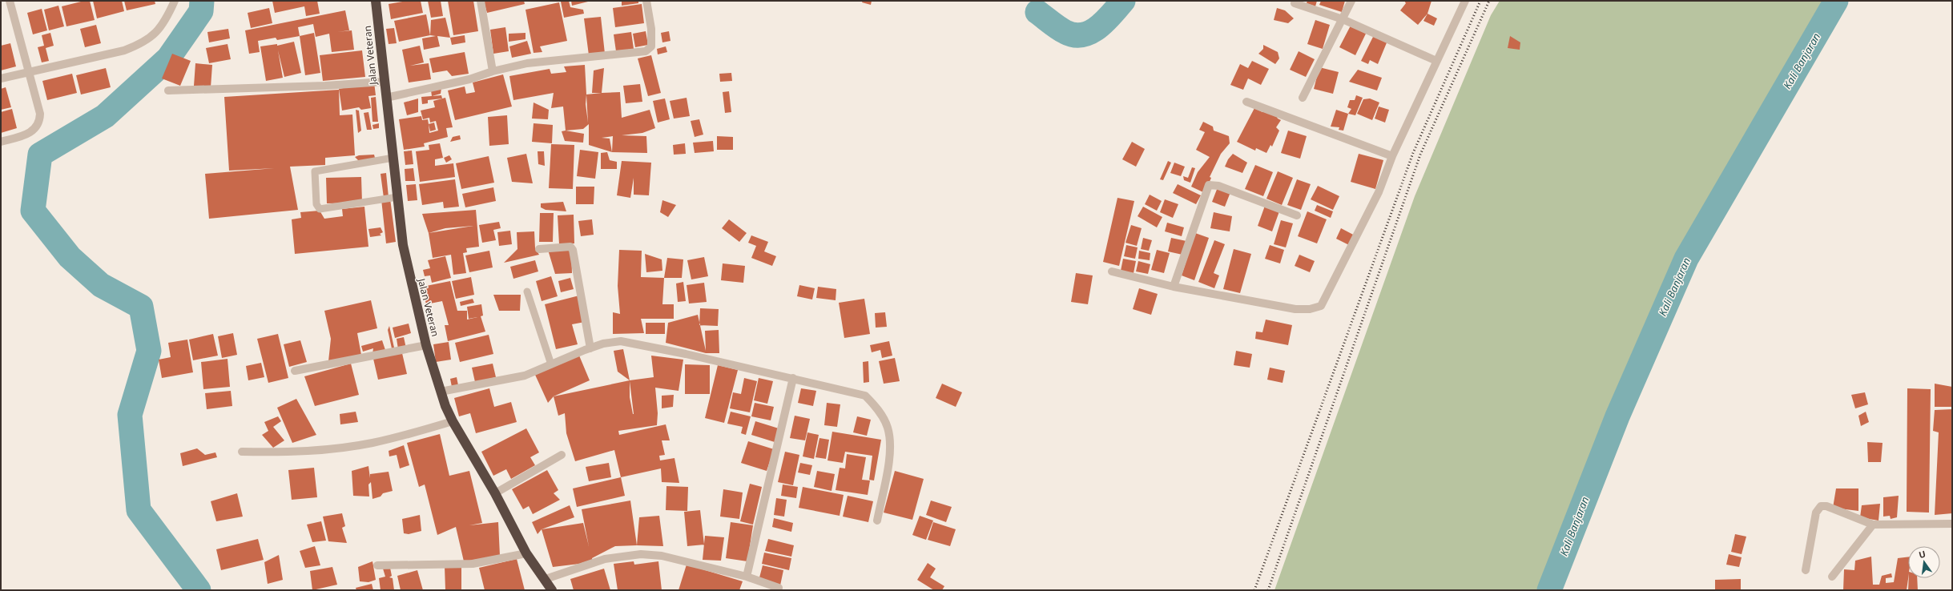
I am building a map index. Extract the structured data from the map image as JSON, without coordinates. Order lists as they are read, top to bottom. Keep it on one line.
{"streets":{"highway":["Jalan Veteran"]},"water":["Kali Banjaran"],"north":"top"}
